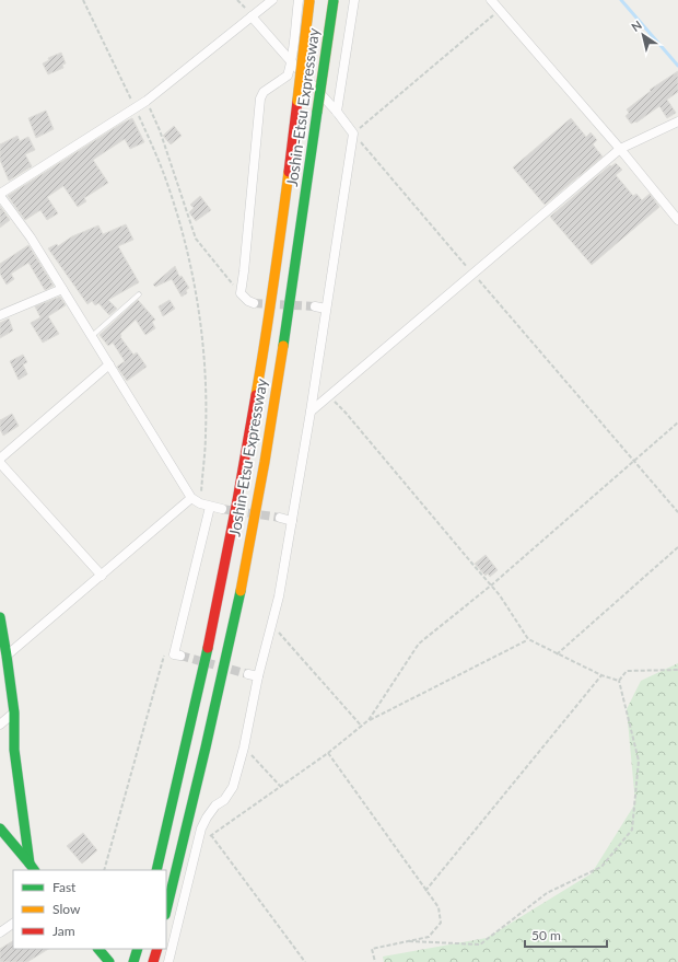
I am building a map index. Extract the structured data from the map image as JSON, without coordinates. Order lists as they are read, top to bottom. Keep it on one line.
{"streets":{"main road":["Joshin-Etsu Expressway"]},"legend":["Fast","Slow","Jam"],"scale_bar":"50 m","north":"top left"}
